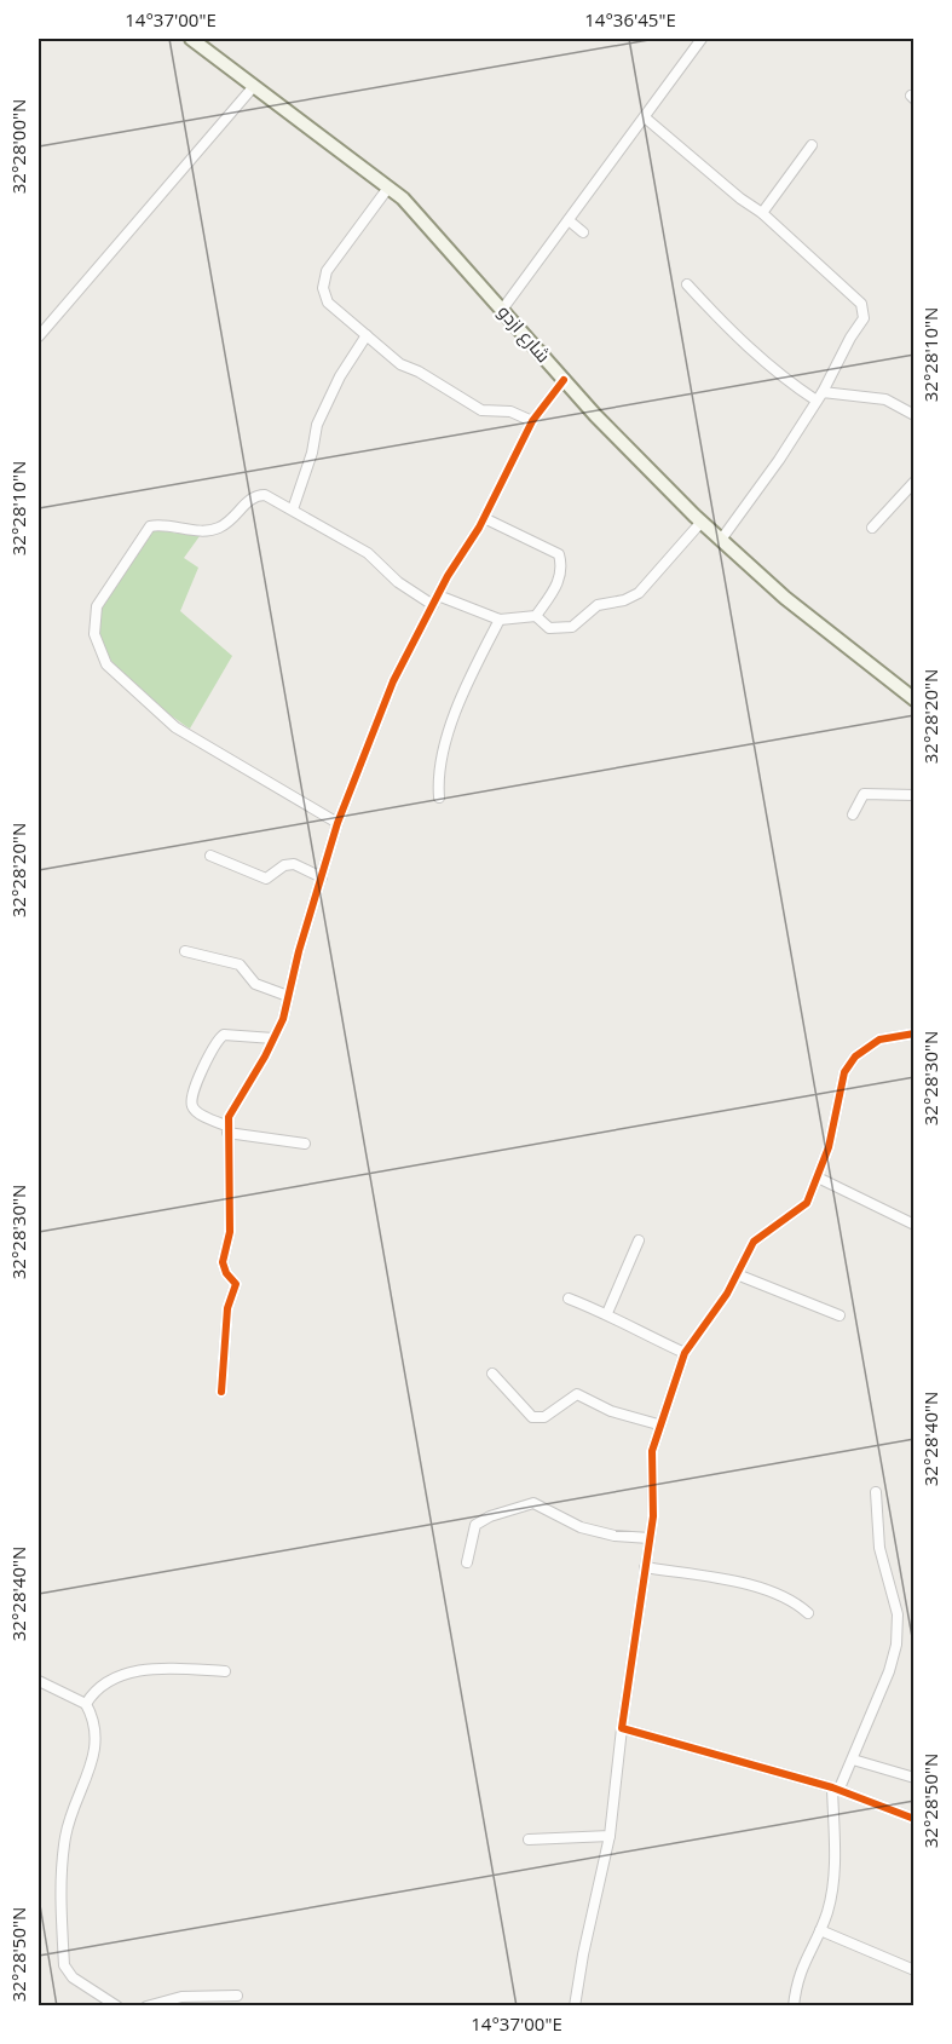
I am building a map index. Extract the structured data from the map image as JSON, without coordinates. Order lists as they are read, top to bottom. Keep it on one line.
{"streets":{"street":["شارع ازدو"]},"coordinates":["14°37'00\"E","14°36'45\"E","32°28'00\"N","32°28'10\"N","32°28'20\"N","32°28'30\"N","32°28'40\"N","32°28'50\"N"]}
